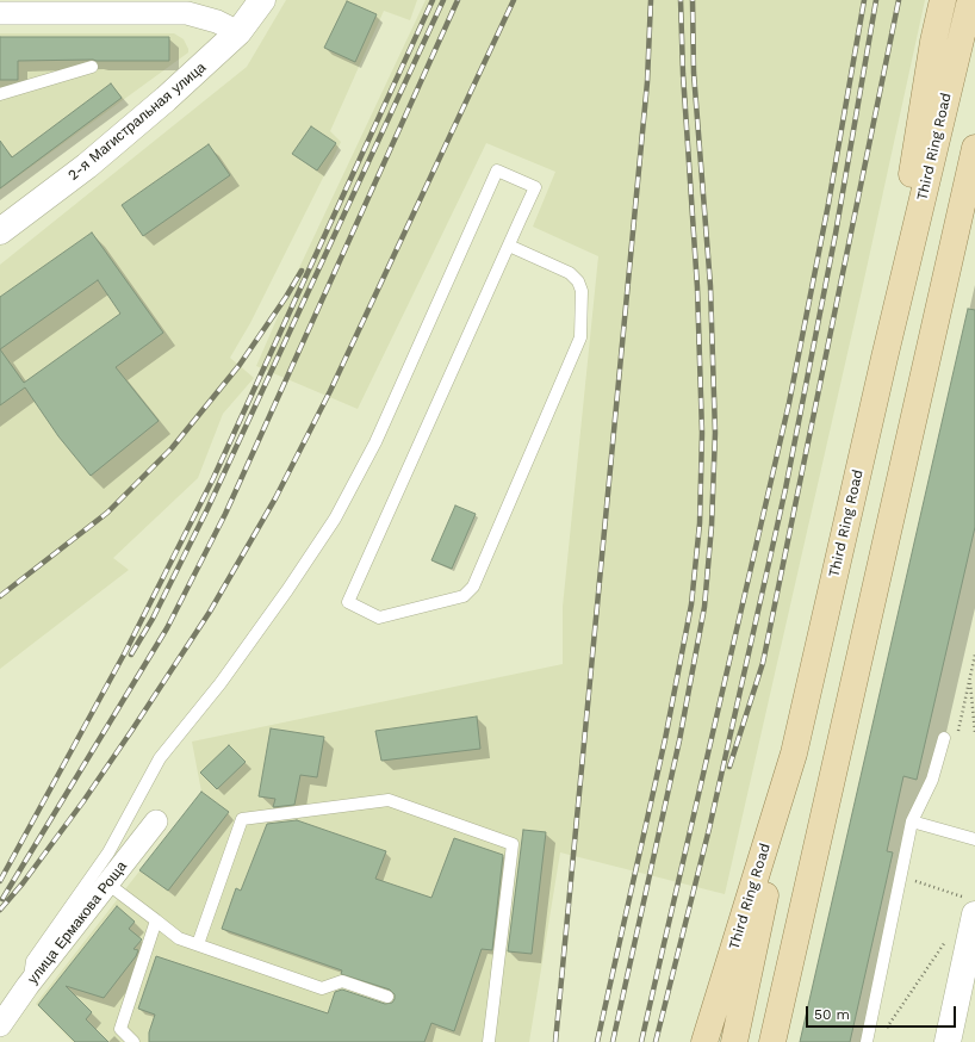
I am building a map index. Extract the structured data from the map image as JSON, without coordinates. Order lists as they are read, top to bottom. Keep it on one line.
{"streets":{"main road":["Third Ring Road"],"street":["2-я Магистральная улица","улица Ермакова Роща"]},"scale_bar":"50 m"}
